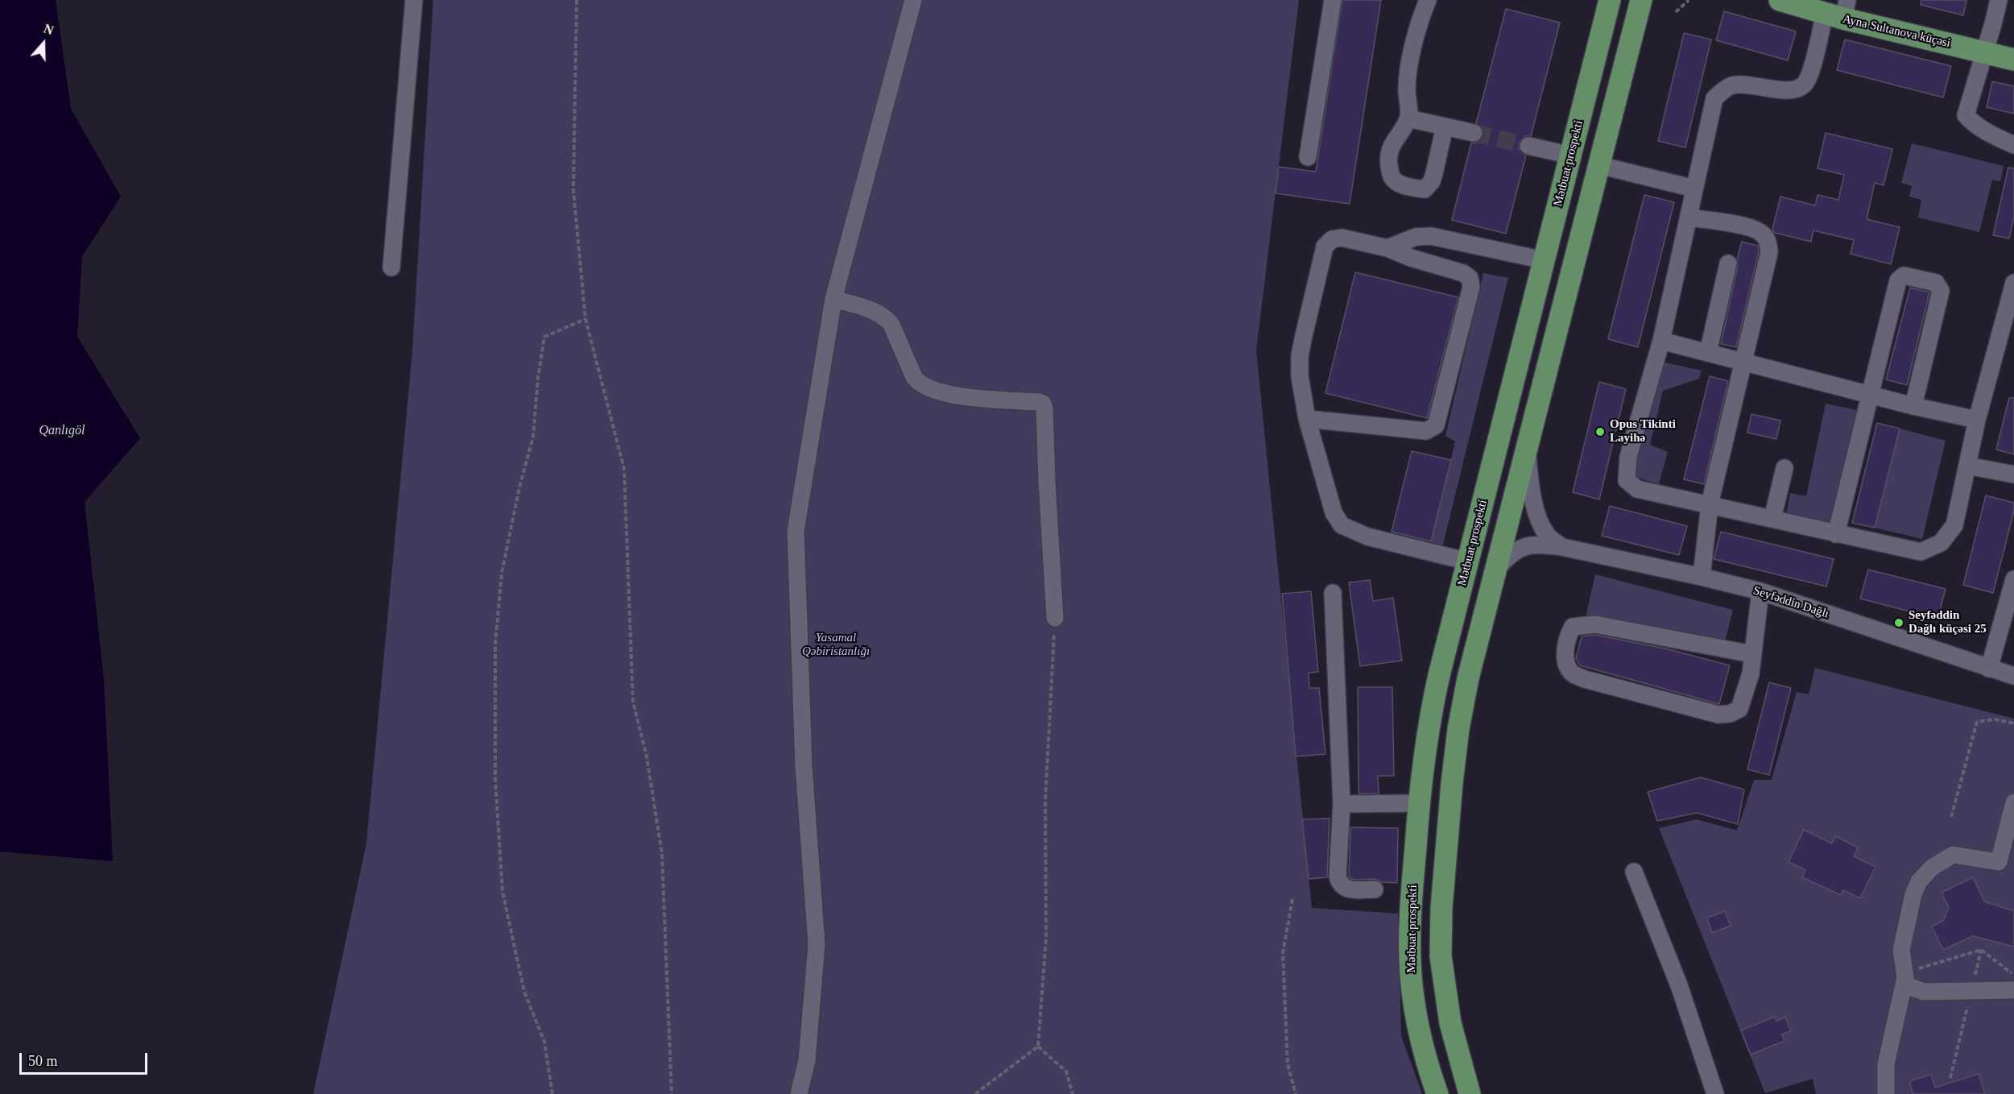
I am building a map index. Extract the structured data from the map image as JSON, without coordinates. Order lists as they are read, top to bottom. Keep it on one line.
{"streets":{"main road":["Ayna Sultanova küçəsi","Mətbuat prospekti"],"street":["Seyfəddin Dağlı"]},"water":["Qanlıgöl"],"parks":["Yasamal Qəbiristanlığı"],"places":["Opus Tikinti Layihə","Seyfəddin Dağlı küçəsi 25"],"scale_bar":"50 m","north":"top"}
